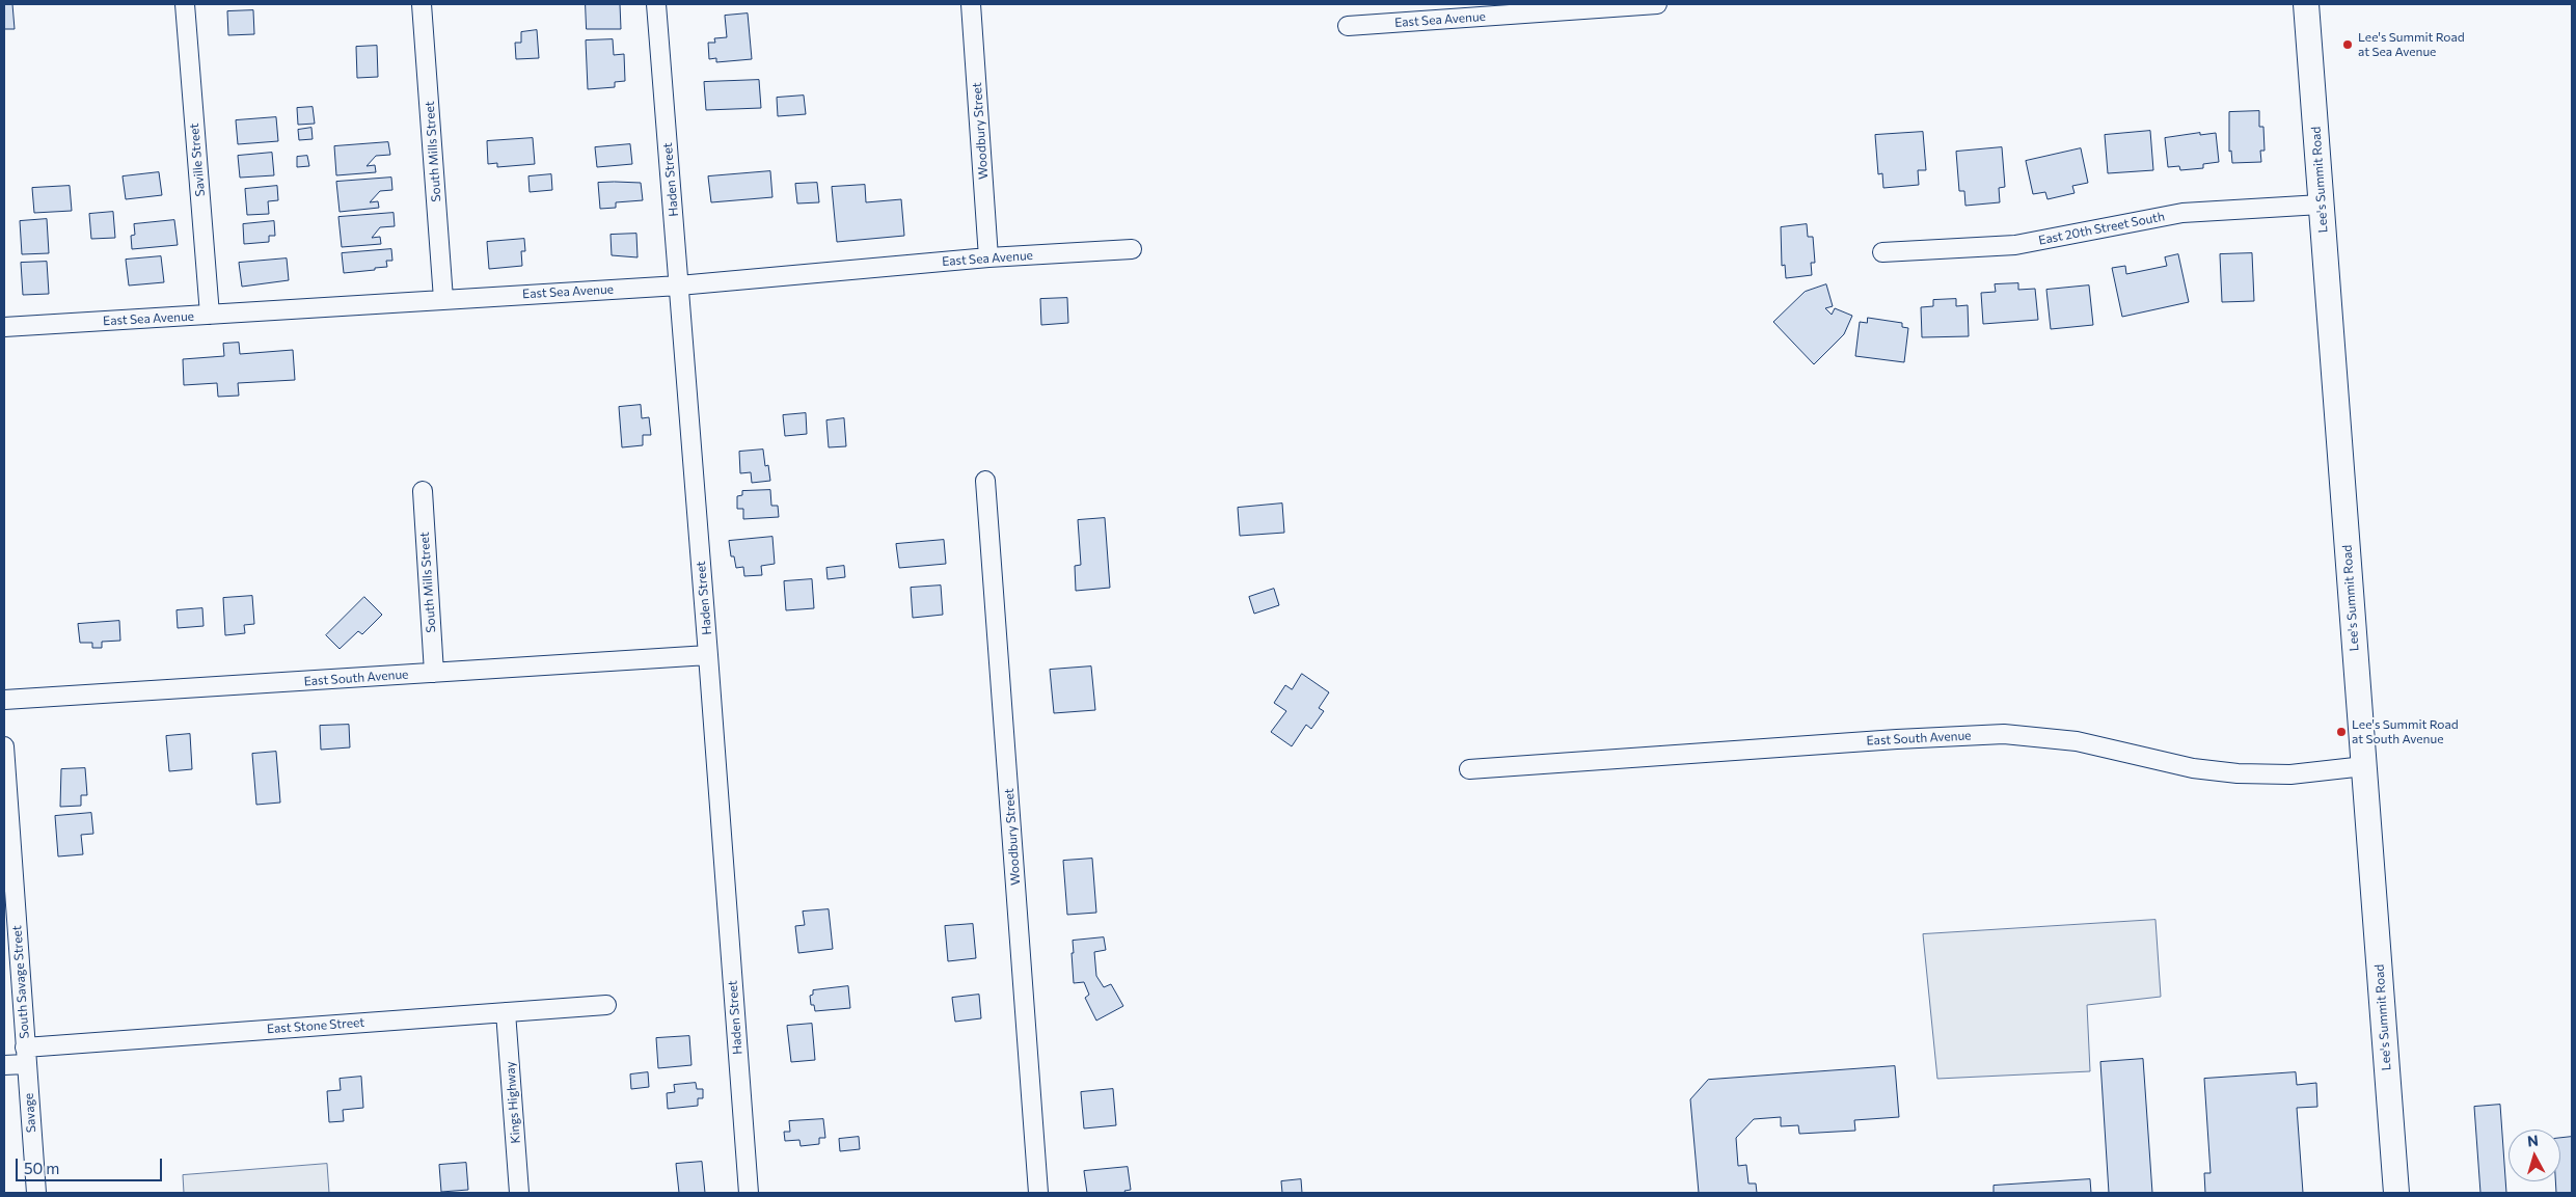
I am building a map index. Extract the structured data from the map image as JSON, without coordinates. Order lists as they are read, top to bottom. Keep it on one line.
{"streets":{"main road":["Lee's Summit Road"],"street":["East Sea Avenue","Woodbury Street","South Mills Street","Saville Street","Haden Street","East 20th Street South","East South Avenue","South Savage Street","East Stone Street","Kings Highway","Savage"]},"crossings":[["East Sea Avenue","Woodbury Street"],["East Sea Avenue","South Mills Street"],["East Sea Avenue","Saville Street"],["East Sea Avenue","Haden Street"],["South Mills Street","East South Avenue"],["Haden Street","East South Avenue"],["Lee's Summit Road","East 20th Street South"],["Lee's Summit Road","East South Avenue"],["South Savage Street","East Stone Street"],["South Savage Street","Savage"],["East Stone Street","Kings Highway"],["East Stone Street","Savage"]],"places":["Lee's Summit Road at Sea Avenue","Lee's Summit Road at South Avenue"],"scale_bar":"50 m","north":"top"}
